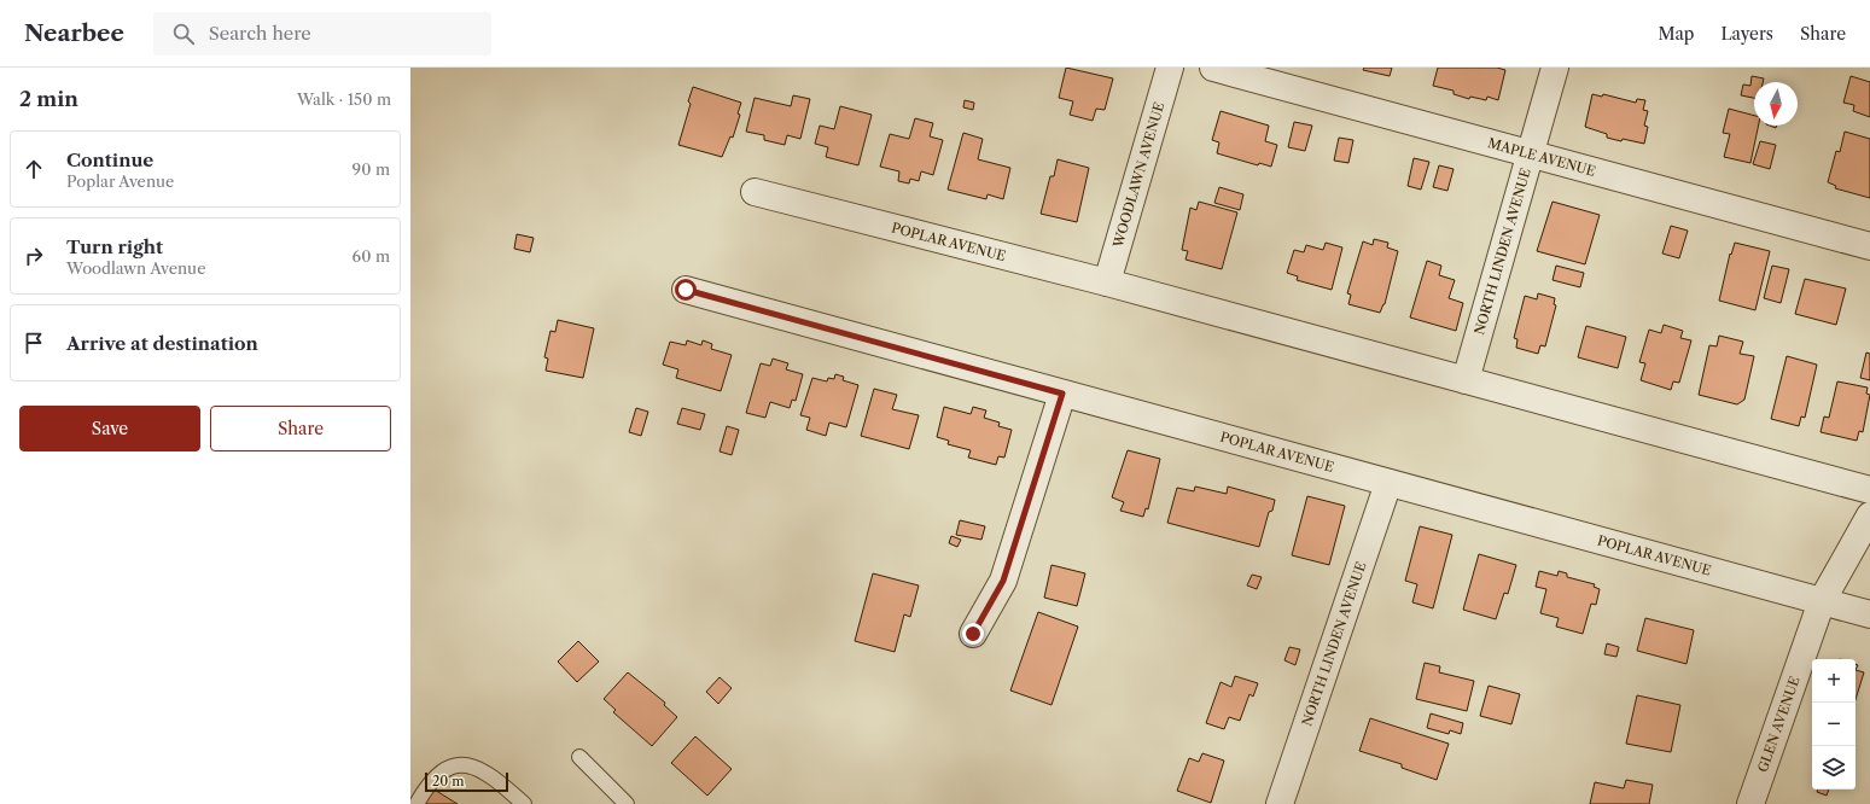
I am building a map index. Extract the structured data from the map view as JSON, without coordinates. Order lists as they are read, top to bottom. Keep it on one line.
{"streets":{"street":["MAPLE AVENUE","WOODLAWN AVENUE","POPLAR AVENUE","NORTH LINDEN AVENUE","GLEN AVENUE"]},"crossings":[["MAPLE AVENUE","NORTH LINDEN AVENUE"],["WOODLAWN AVENUE","POPLAR AVENUE"],["POPLAR AVENUE","NORTH LINDEN AVENUE"],["POPLAR AVENUE","GLEN AVENUE"]],"scale_bar":"20 m","north":"bottom","page":{"header":"Nearbee","search":"Search here","nav":["Map","Layers","Share"],"heading":["2 min","Walk · 150 m"],"list":[["Continue","Poplar Avenue","90 m"],["Turn right","Woodlawn Avenue","60 m"],"Arrive at destination"],"buttons":["Save","Share"],"map_buttons":["+","−"],"scale":"20 m"}}
